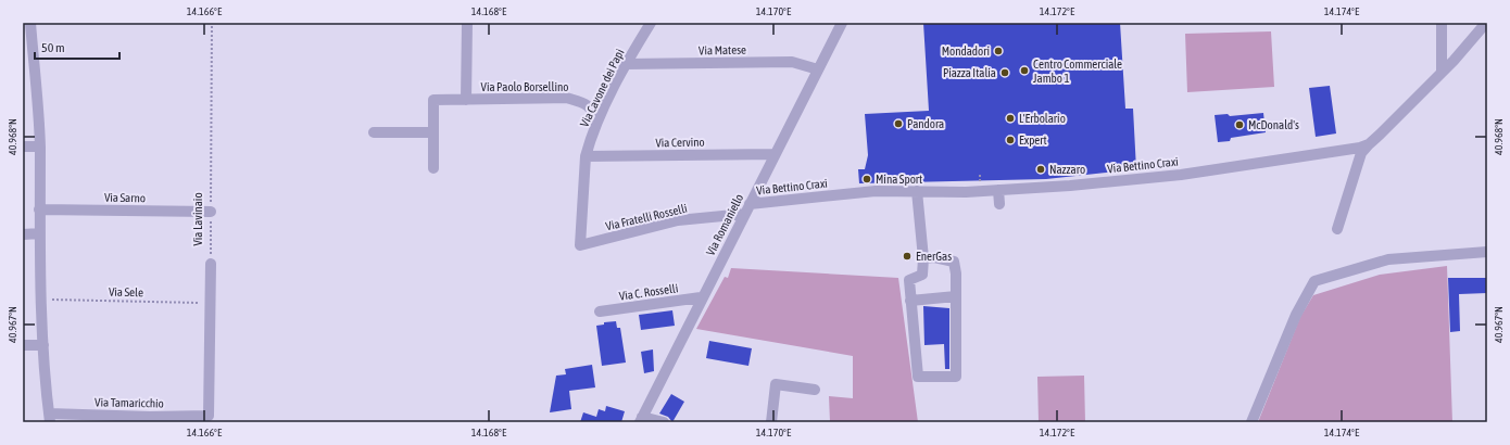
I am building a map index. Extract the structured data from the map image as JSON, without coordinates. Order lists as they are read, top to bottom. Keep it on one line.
{"streets":{"street":["Via Matese","Via Paolo Borsellino","Via Cavone dei Papi","Via Cervino","Via Bettino Craxi","Via Sarno","Via Fratelli Rosselli","Via Romaniello","Via C. Rosselli","Via Tamaricchio"],"path":["Via Lavinaio","Via Sele"]},"crossings":[["Via Matese","Via Cavone dei Papi"],["Via Matese","Via Romaniello"],["Via Paolo Borsellino","Via Cavone dei Papi"],["Via Cavone dei Papi","Via Cervino"],["Via Cavone dei Papi","Via Fratelli Rosselli"],["Via Cervino","Via Romaniello"],["Via Bettino Craxi","Via Fratelli Rosselli"],["Via Bettino Craxi","Via Romaniello"],["Via Sarno","Via Lavinaio"],["Via Fratelli Rosselli","Via Romaniello"],["Via Romaniello","Via C. Rosselli"],["Via Sele","Via Tamaricchio"]],"places":["Mondadori","Centro Commerciale Jambo 1","Piazza Italia","L'Erbolario","Pandora","McDonald's","Expert","Nazzaro","Mina Sport","EnerGas"],"scale_bar":"50 m","coordinates":["14.166°E","14.168°E","14.170°E","14.172°E","14.174°E","40.968°N","40.967°N"]}
